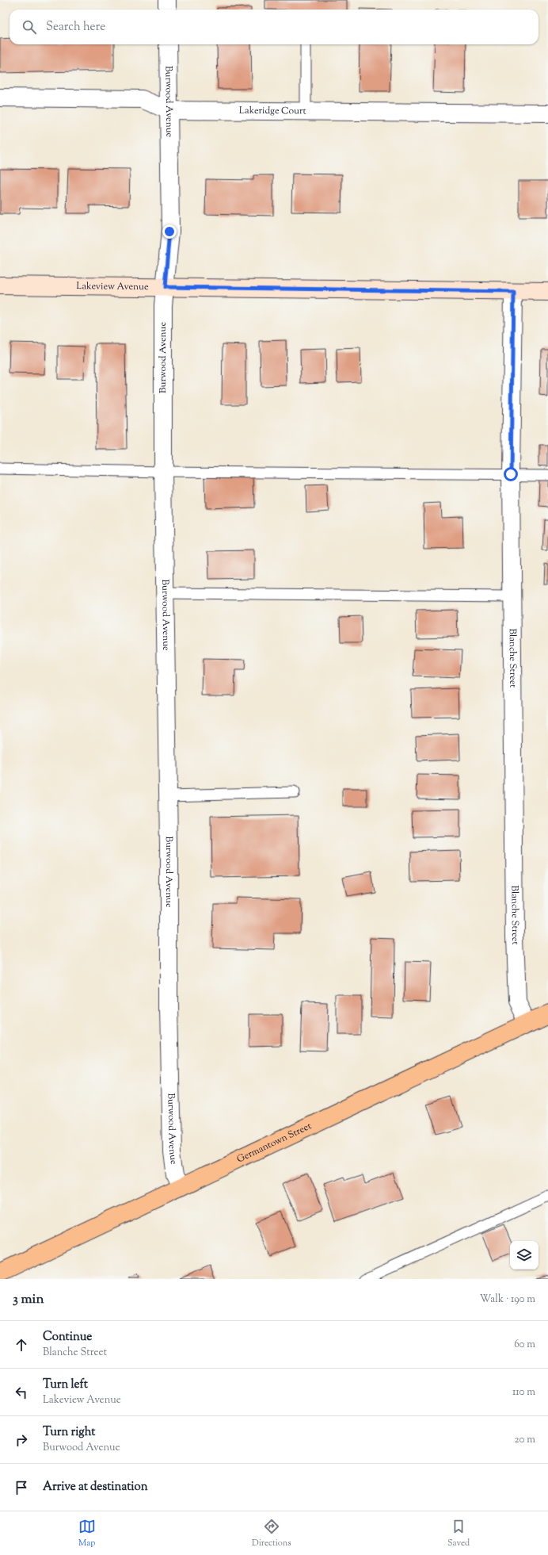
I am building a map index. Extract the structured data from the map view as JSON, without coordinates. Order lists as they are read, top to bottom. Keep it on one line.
{"streets":{"main road":["Germantown Street"],"street":["Burwood Avenue","Lakeridge Court","Lakeview Avenue","Blanche Street"]},"crossings":[["Burwood Avenue","Lakeridge Court"],["Burwood Avenue","Lakeview Avenue"],["Burwood Avenue","Germantown Street"],["Lakeview Avenue","Blanche Street"],["Blanche Street","Germantown Street"]],"page":{"search":"Search here","heading":["3 min","Walk · 190 m"],"list":[["Continue","Blanche Street","60 m"],["Turn left","Lakeview Avenue","110 m"],["Turn right","Burwood Avenue","20 m"],"Arrive at destination"],"nav":["Map","Directions","Saved"]}}
